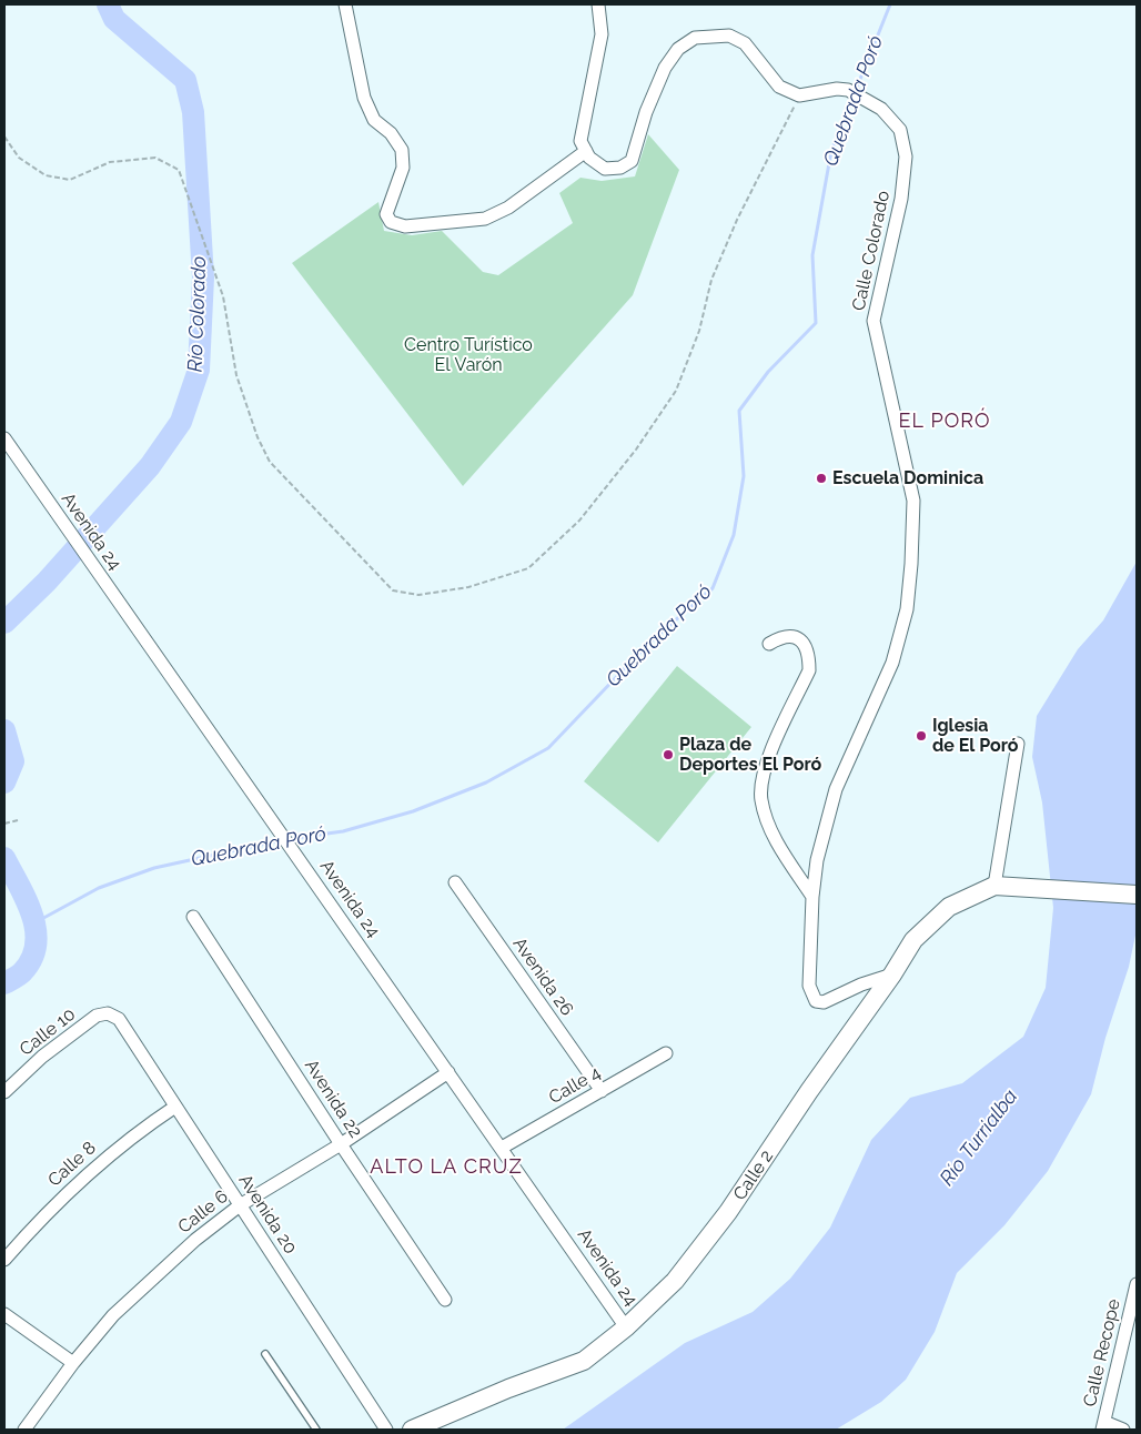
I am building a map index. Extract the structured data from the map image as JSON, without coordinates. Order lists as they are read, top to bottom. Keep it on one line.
{"streets":{"main road":["Calle 2"],"street":["Calle Colorado","Avenida 24","Avenida 26","Calle 10","Calle 4","Avenida 22","Calle 8","Calle 6","Avenida 20","Calle Recope"]},"crossings":[["Calle Colorado","Calle 2"],["Avenida 24","Calle 4"],["Avenida 24","Calle 2"],["Avenida 24","Calle 6"],["Avenida 26","Calle 4"],["Calle 10","Avenida 20"],["Avenida 22","Calle 6"],["Calle 8","Avenida 20"],["Calle 6","Avenida 20"]],"districts":["EL PORÓ","ALTO LA CRUZ"],"water":["Quebrada Poró","Río Colorado","Río Turrialba"],"parks":["Centro Turístico El Varón"],"places":["Escuela Dominica","Iglesia de El Poró","Plaza de Deportes El Poró"]}
